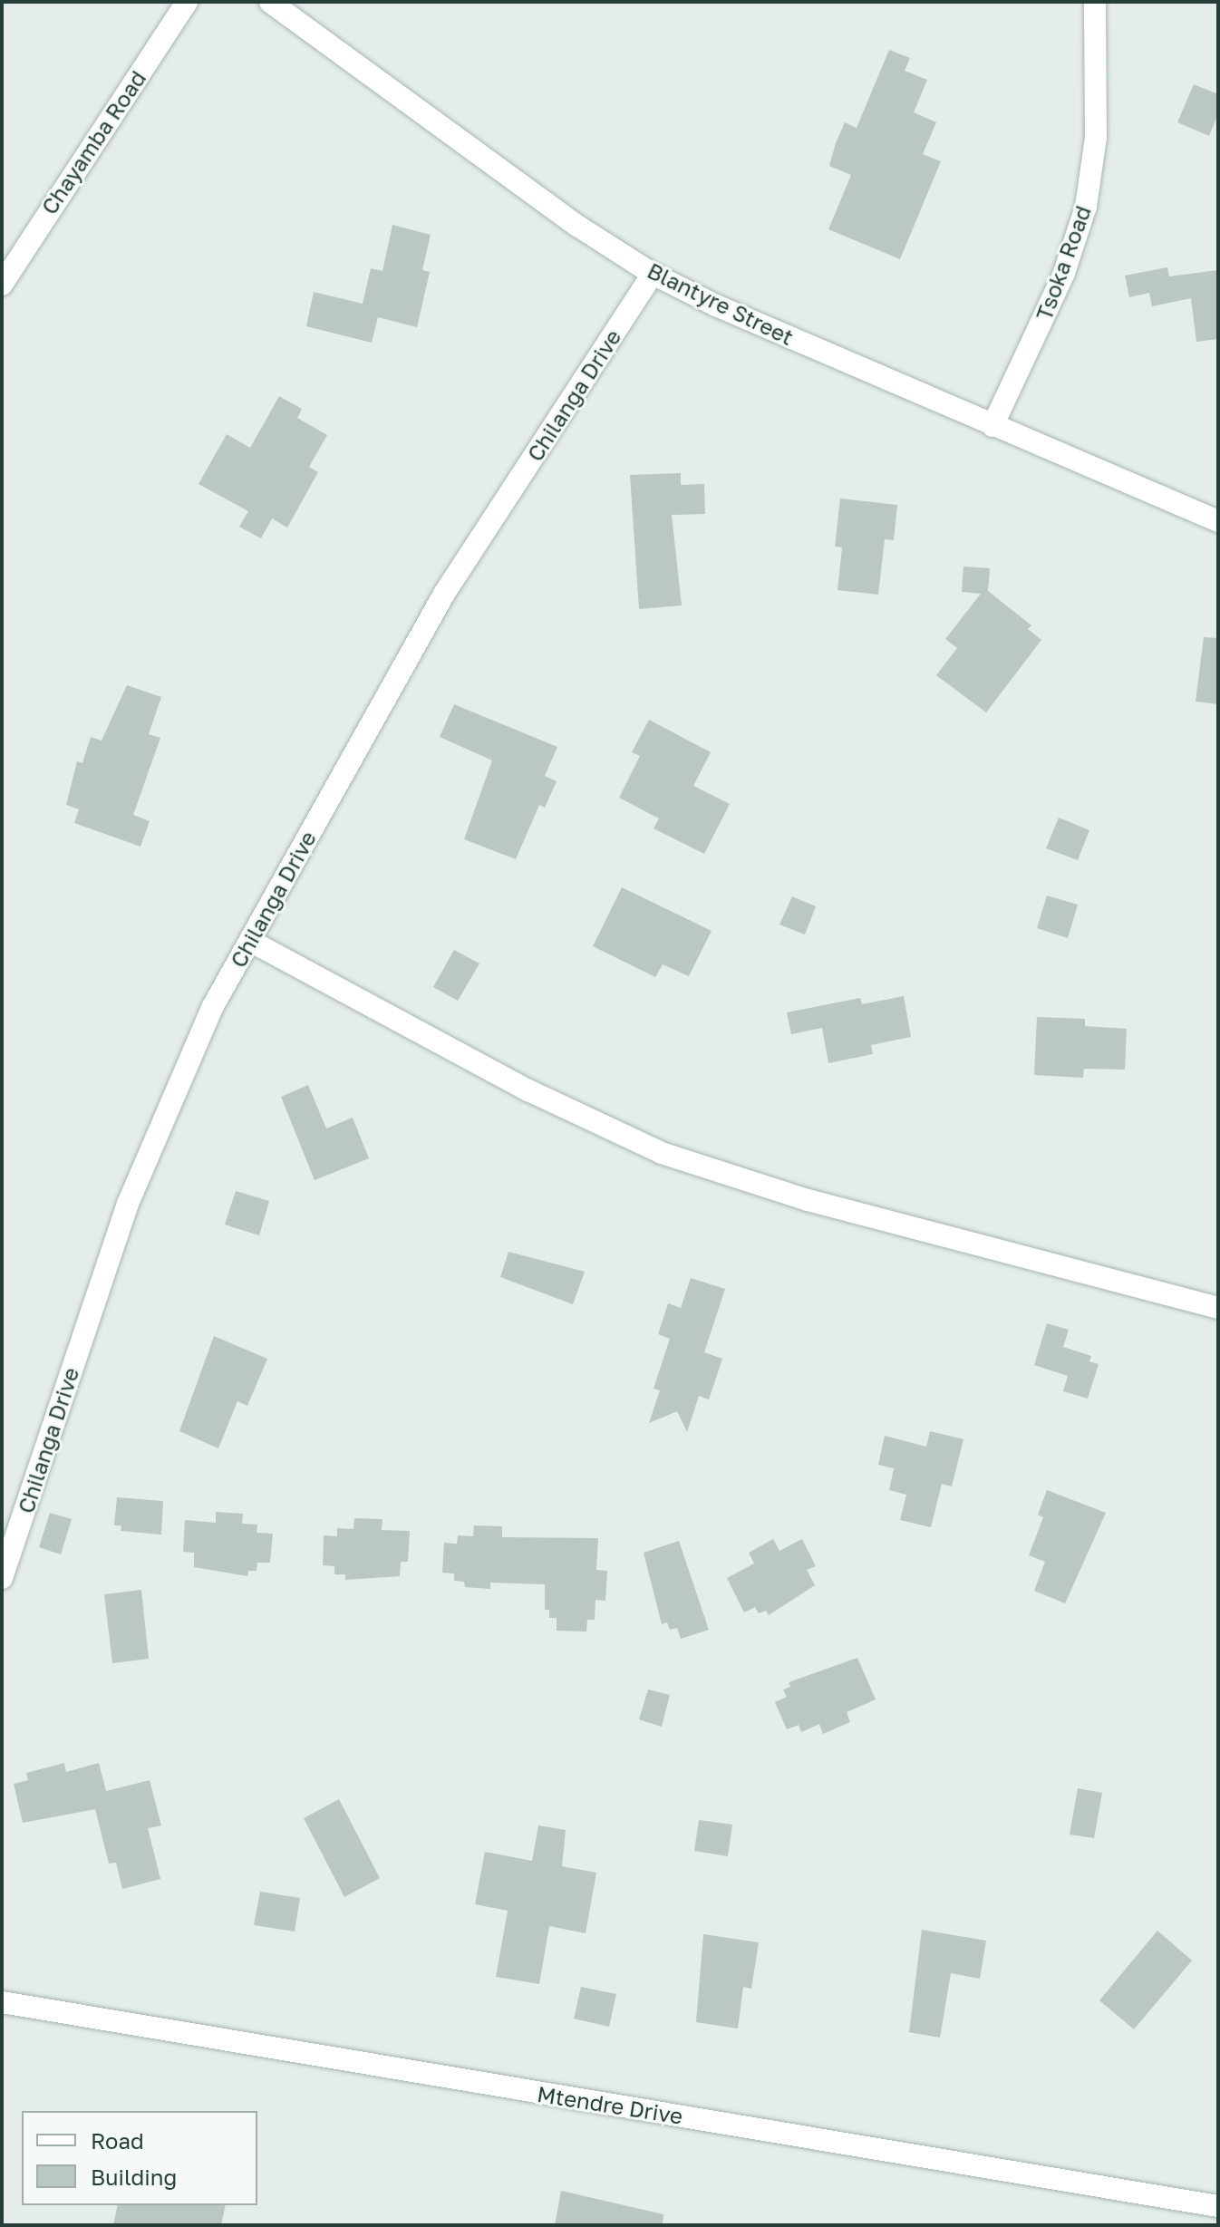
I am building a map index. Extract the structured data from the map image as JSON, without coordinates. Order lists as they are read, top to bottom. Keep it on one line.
{"streets":{"street":["Chayamba Road","Tsoka Road","Blantyre Street","Chilanga Drive","Mtendre Drive"]},"crossings":[["Tsoka Road","Blantyre Street"],["Blantyre Street","Chilanga Drive"]],"legend":["Road","Building"]}
